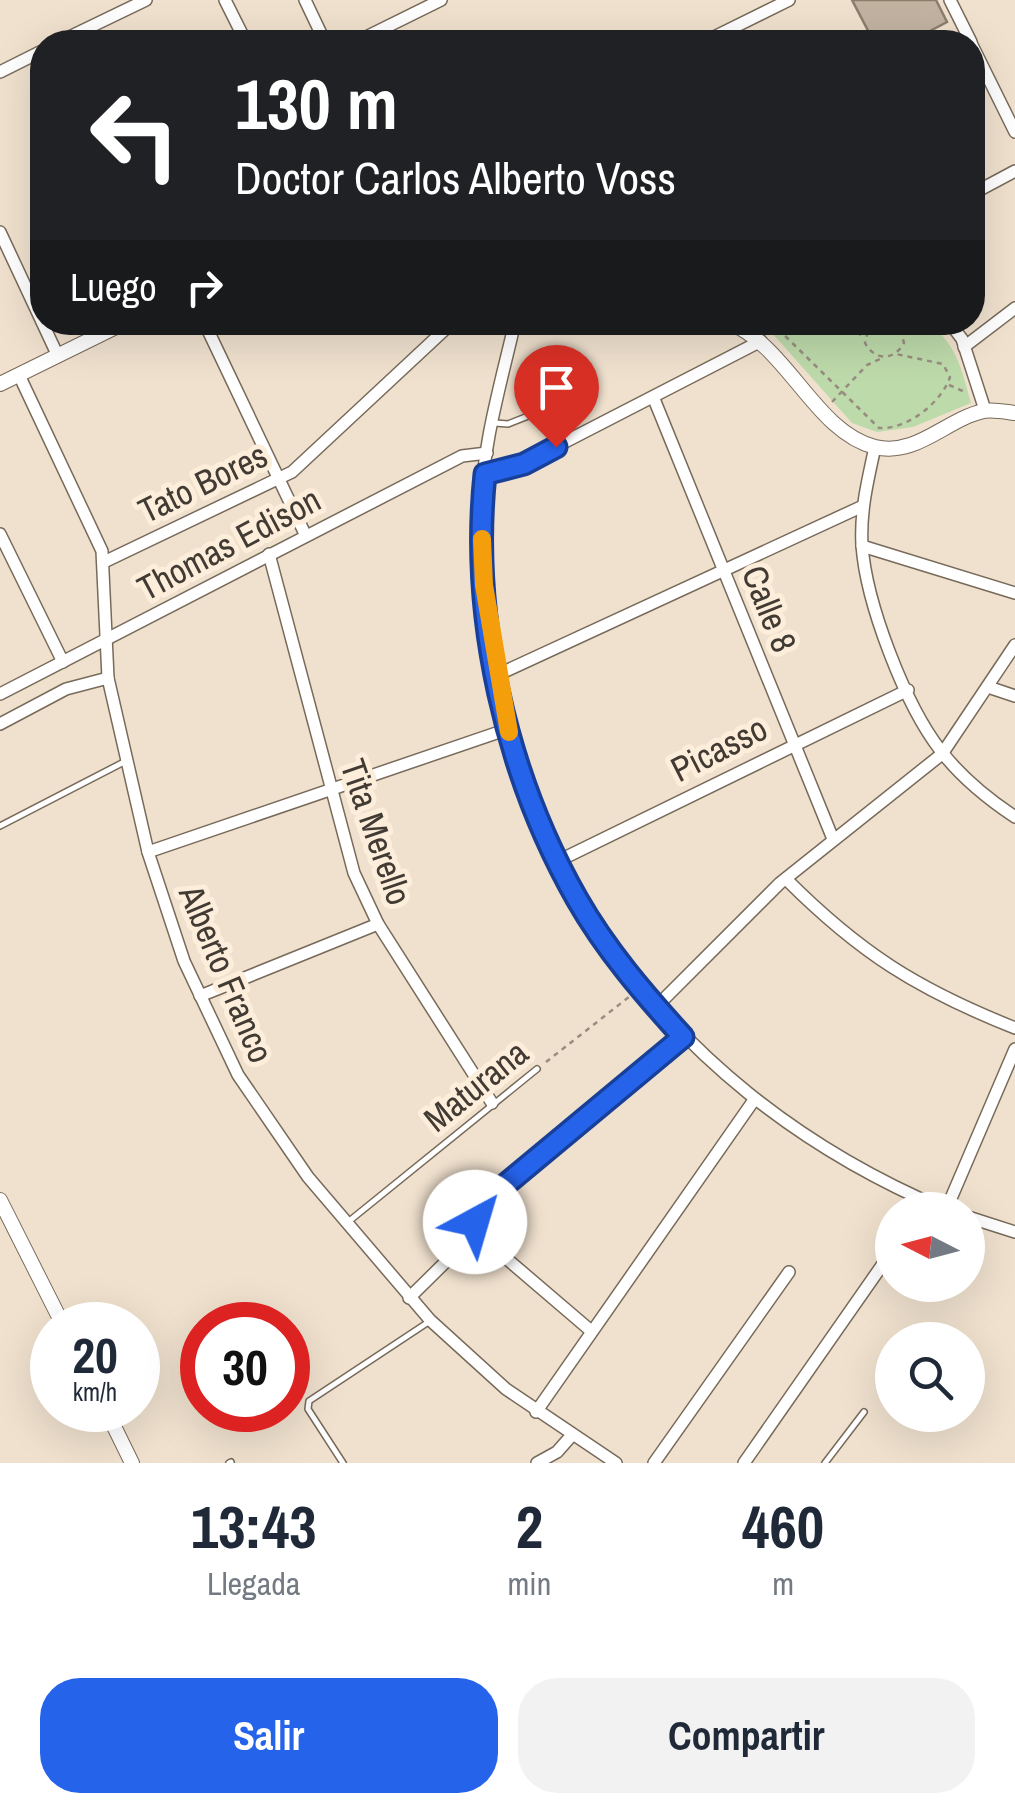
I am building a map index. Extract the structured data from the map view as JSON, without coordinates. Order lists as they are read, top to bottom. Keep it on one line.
{"streets":{"street":["Tato Bores","Thomas Edison","Calle 8","Picasso","Tita Merello","Alberto Franco"],"lane":["Maturana"]},"crossings":[["Tato Bores","Alberto Franco"],["Thomas Edison","Tita Merello"],["Thomas Edison","Alberto Franco"],["Calle 8","Picasso"],["Tita Merello","Maturana"],["Alberto Franco","Maturana"]],"north":"left","page":{"turn":["130 m","Doctor Carlos Alberto Voss"],"then":"Luego","speed":"20 km/h","limit":"30","eta":["13:43","Llegada","2","min","460","m"],"buttons":["Salir","Compartir"]}}
